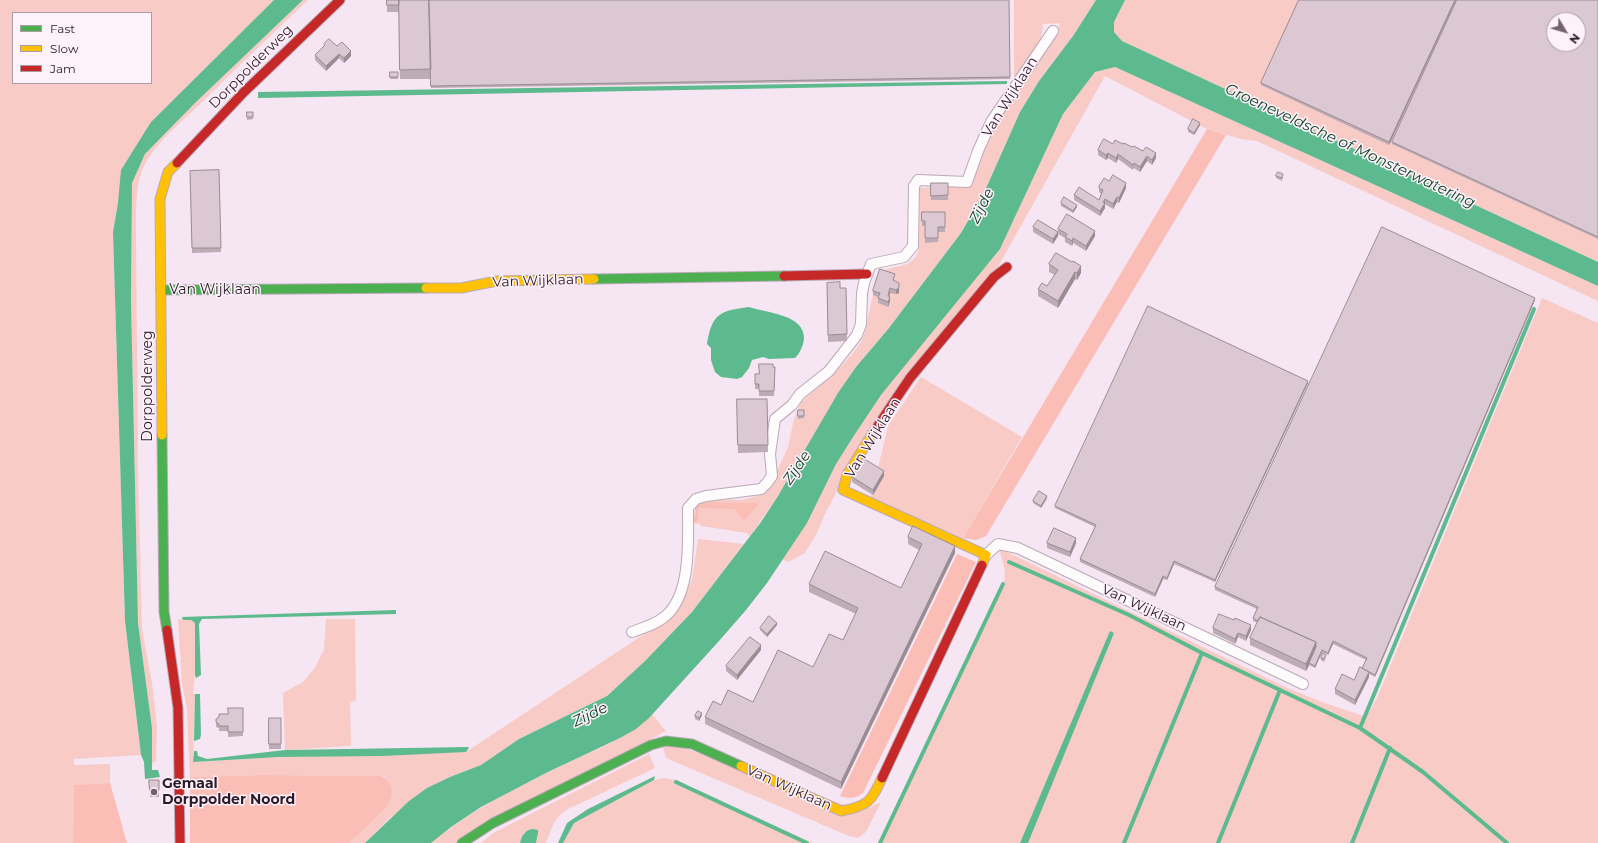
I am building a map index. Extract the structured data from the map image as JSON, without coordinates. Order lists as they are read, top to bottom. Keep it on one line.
{"streets":{"street":["Dorppolderweg","Van Wijklaan"]},"crossings":[["Dorppolderweg","Van Wijklaan"]],"water":["Groeneveldsche of Monsterwatering","Zijde"],"places":["Gemaal Dorppolder Noord"],"legend":["Fast","Slow","Jam"],"north":"bottom right"}
